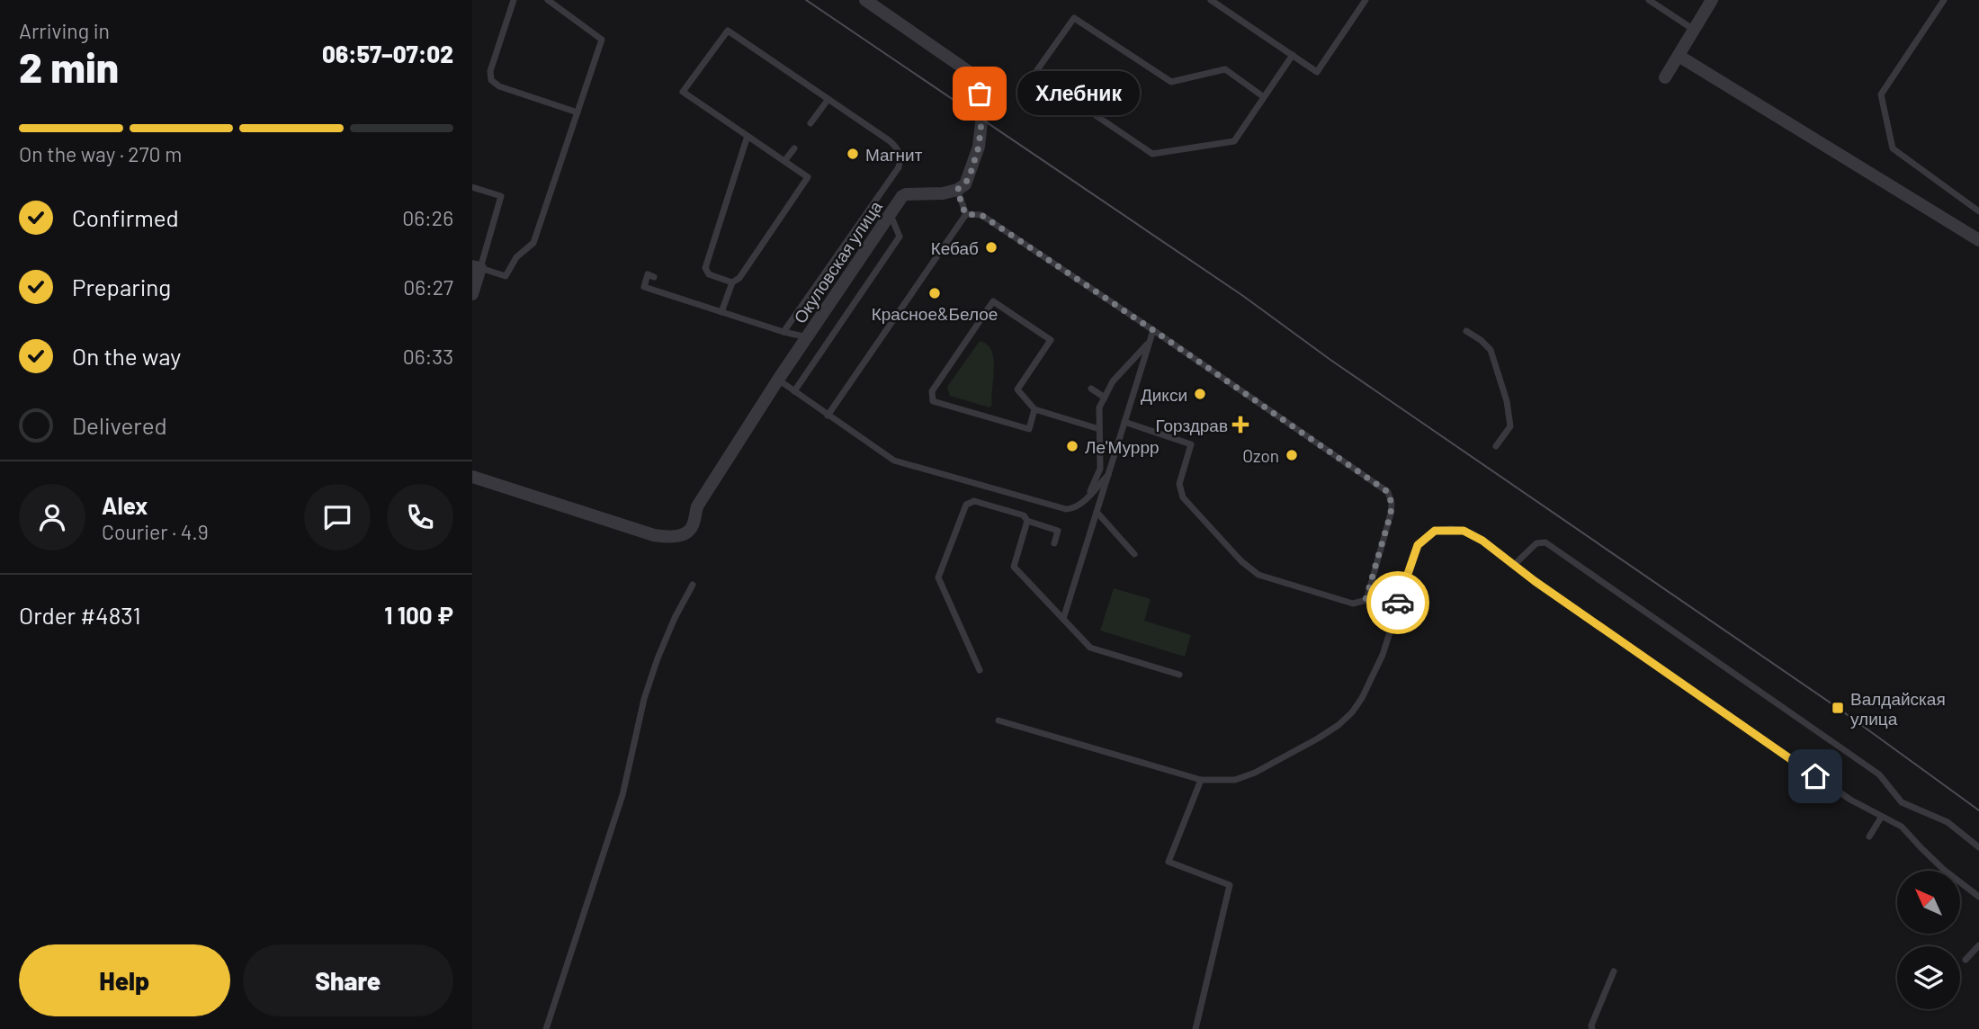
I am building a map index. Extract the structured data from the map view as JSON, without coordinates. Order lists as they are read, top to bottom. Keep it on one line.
{"streets":{"street":["Окуловская улица"]},"places":{"other":["Хлебник","Магнит","Кебаб","Красное&Белое","Дикси","Ле'Муррр","Ozon"],"health":["Горздрав"],"transit":["Валдайская улица"]},"north":"top left","page":{"heading":["2 min","Arriving in","06:57–07:02"],"panel":["Alex","Courier · 4.9","Order #4831","1 100 ₽"],"bubble":"Хлебник","bar":"On the way · 270 m","list":[["Confirmed","06:26"],["Preparing","06:27"],["On the way","06:33"],"Delivered"],"buttons":["Help","Share"]}}
